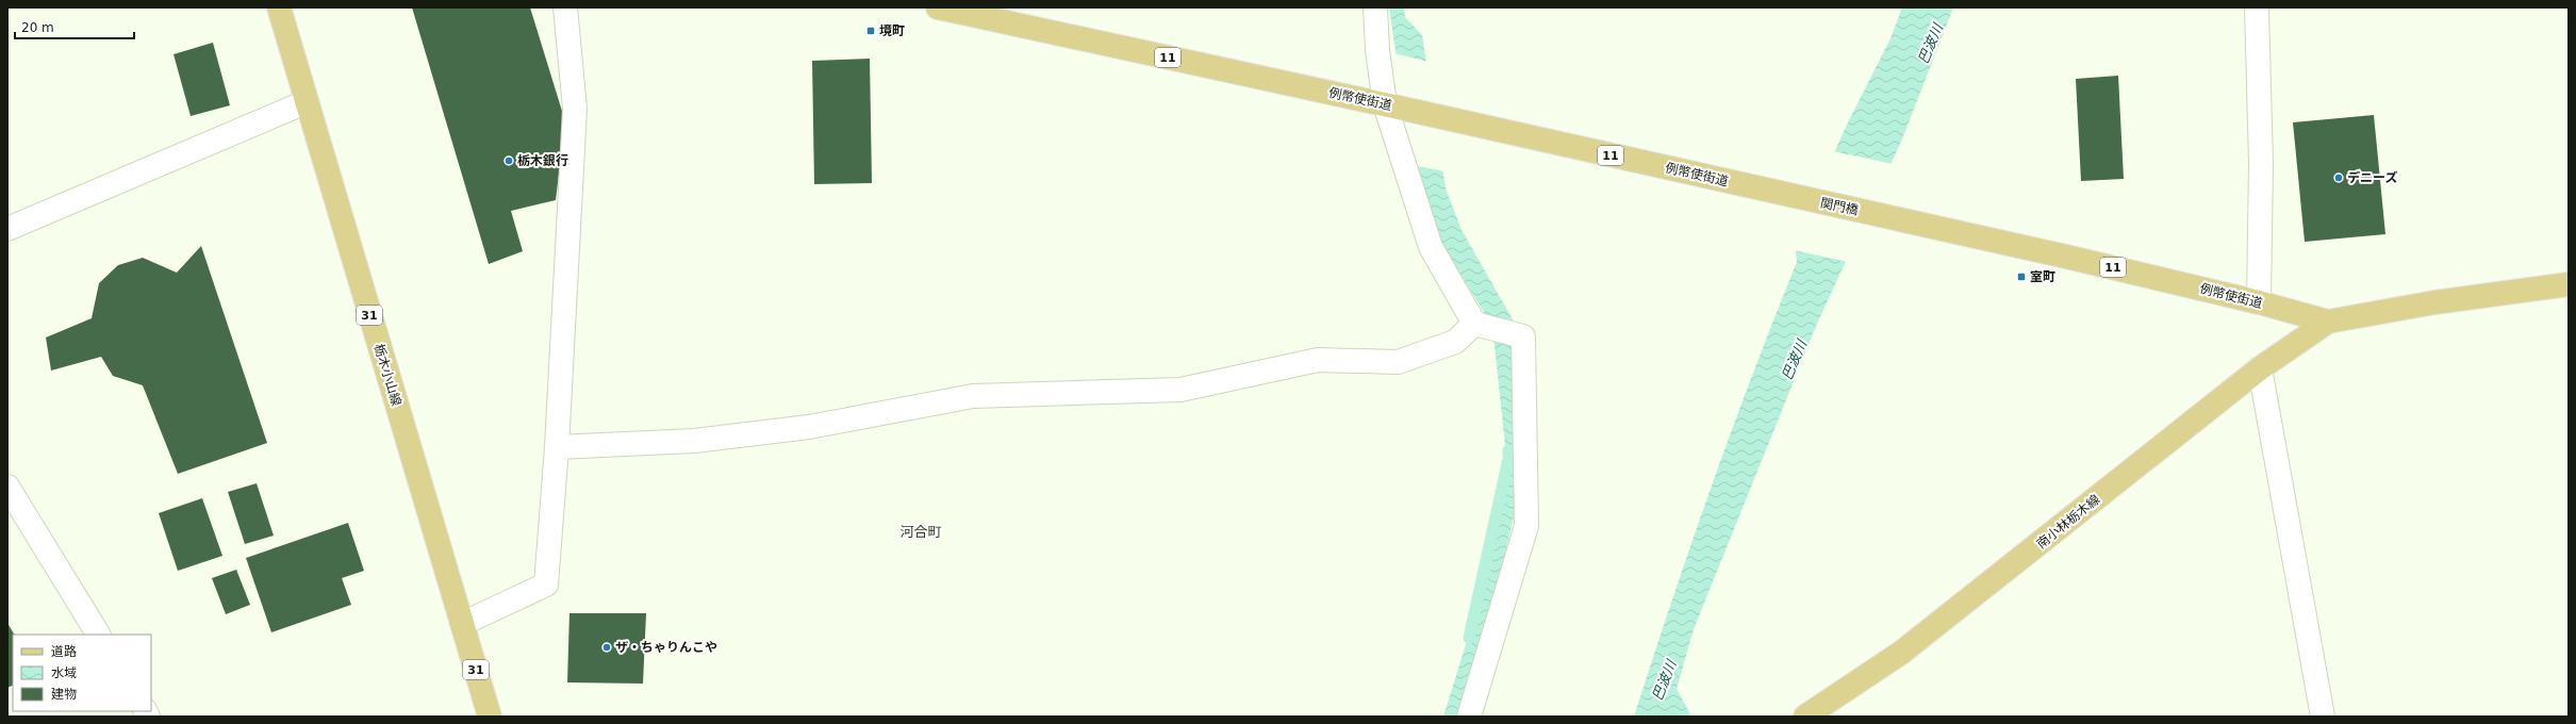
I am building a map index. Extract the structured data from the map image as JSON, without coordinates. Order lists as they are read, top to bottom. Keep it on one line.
{"streets":{"main road":["11","例幣使街道","関門橋","31","栃木小山線","南小林栃木線"]},"crossings":[["例幣使街道","関門橋"],["例幣使街道","南小林栃木線"]],"districts":["河合町"],"water":["巴波川"],"places":{"transit":["境町","室町"],"other":["栃木銀行","デニーズ","ザ・ちゃりんこや"]},"legend":["道路","水域","建物"],"scale_bar":"20 m"}
